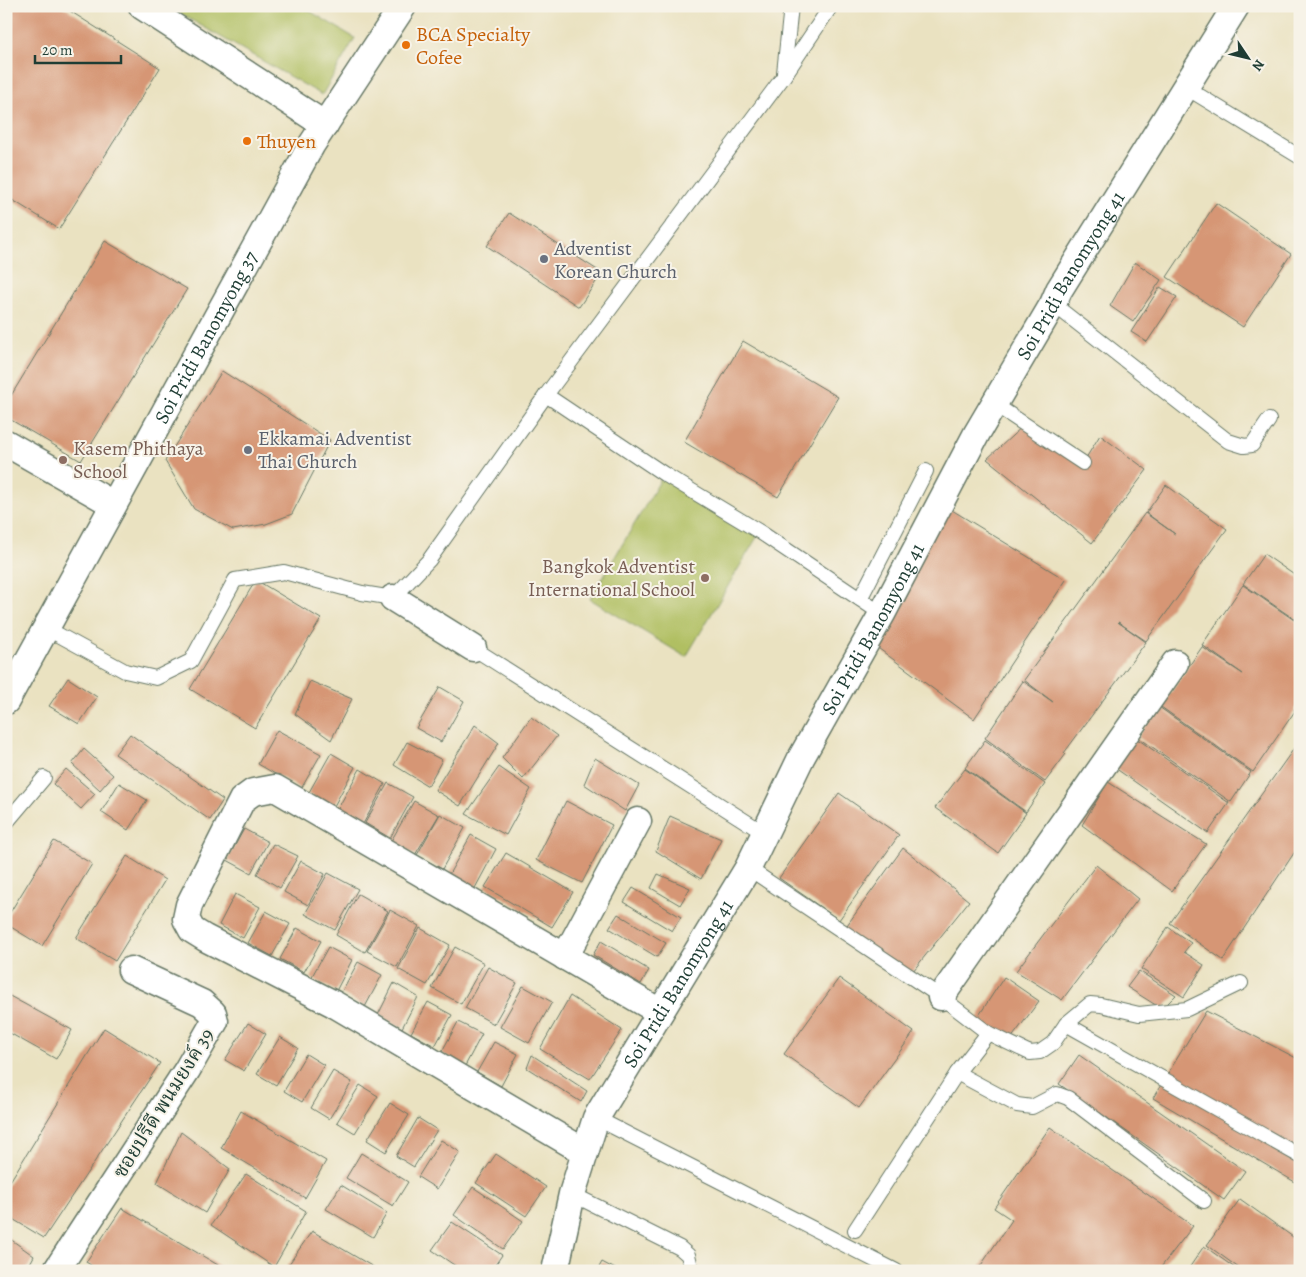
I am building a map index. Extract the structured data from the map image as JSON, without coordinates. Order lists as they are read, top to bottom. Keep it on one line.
{"streets":{"street":["Soi Pridi Banomyong 41","Soi Pridi Banomyong 37","ซอยปรีดี พนมยงค์ 39"]},"places":["BCA Specialty Cofee","Thuyen","Adventist Korean Church","Ekkamai Adventist Thai Church","Kasem Phithaya School","Bangkok Adventist International School"],"scale_bar":"20 m","north":"bottom right"}
